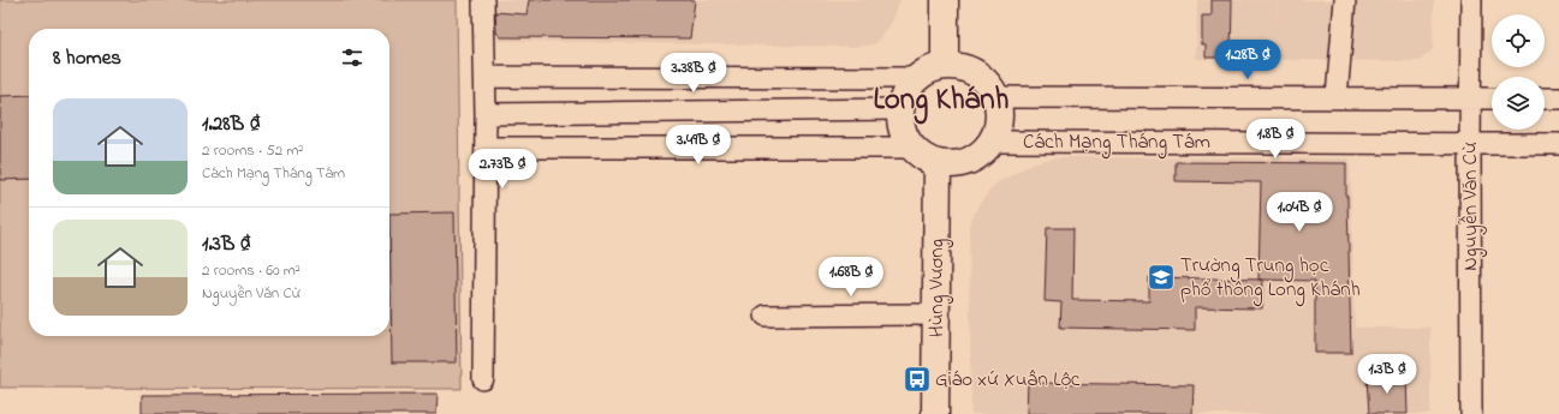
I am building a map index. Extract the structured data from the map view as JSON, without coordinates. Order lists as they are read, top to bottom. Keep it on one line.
{"streets":{"main road":["Hùng Vương"],"street":["Cách Mạng Tháng Tám","Nguyễn Văn Cừ"]},"crossings":[["Cách Mạng Tháng Tám","Nguyễn Văn Cừ"],["Cách Mạng Tháng Tám","Hùng Vương"]],"districts":["Long Khánh"],"places":{"school or university":["Trường Trung học phổ thông Long Khánh"],"bus stop":["Giáo xứ Xuân Lộc"]},"page":{"heading":"8 homes","price":["1.28B ₫","3.38B ₫","1.8B ₫","3.49B ₫","2.73B ₫","1.04B ₫","1.68B ₫","1.3B ₫"],"list":[{"name":"1.28B ₫","note":"2 rooms · 52 m² · Cách Mạng Tháng Tám"},{"name":"1.3B ₫","note":"2 rooms · 60 m² · Nguyễn Văn Cừ"}]}}
